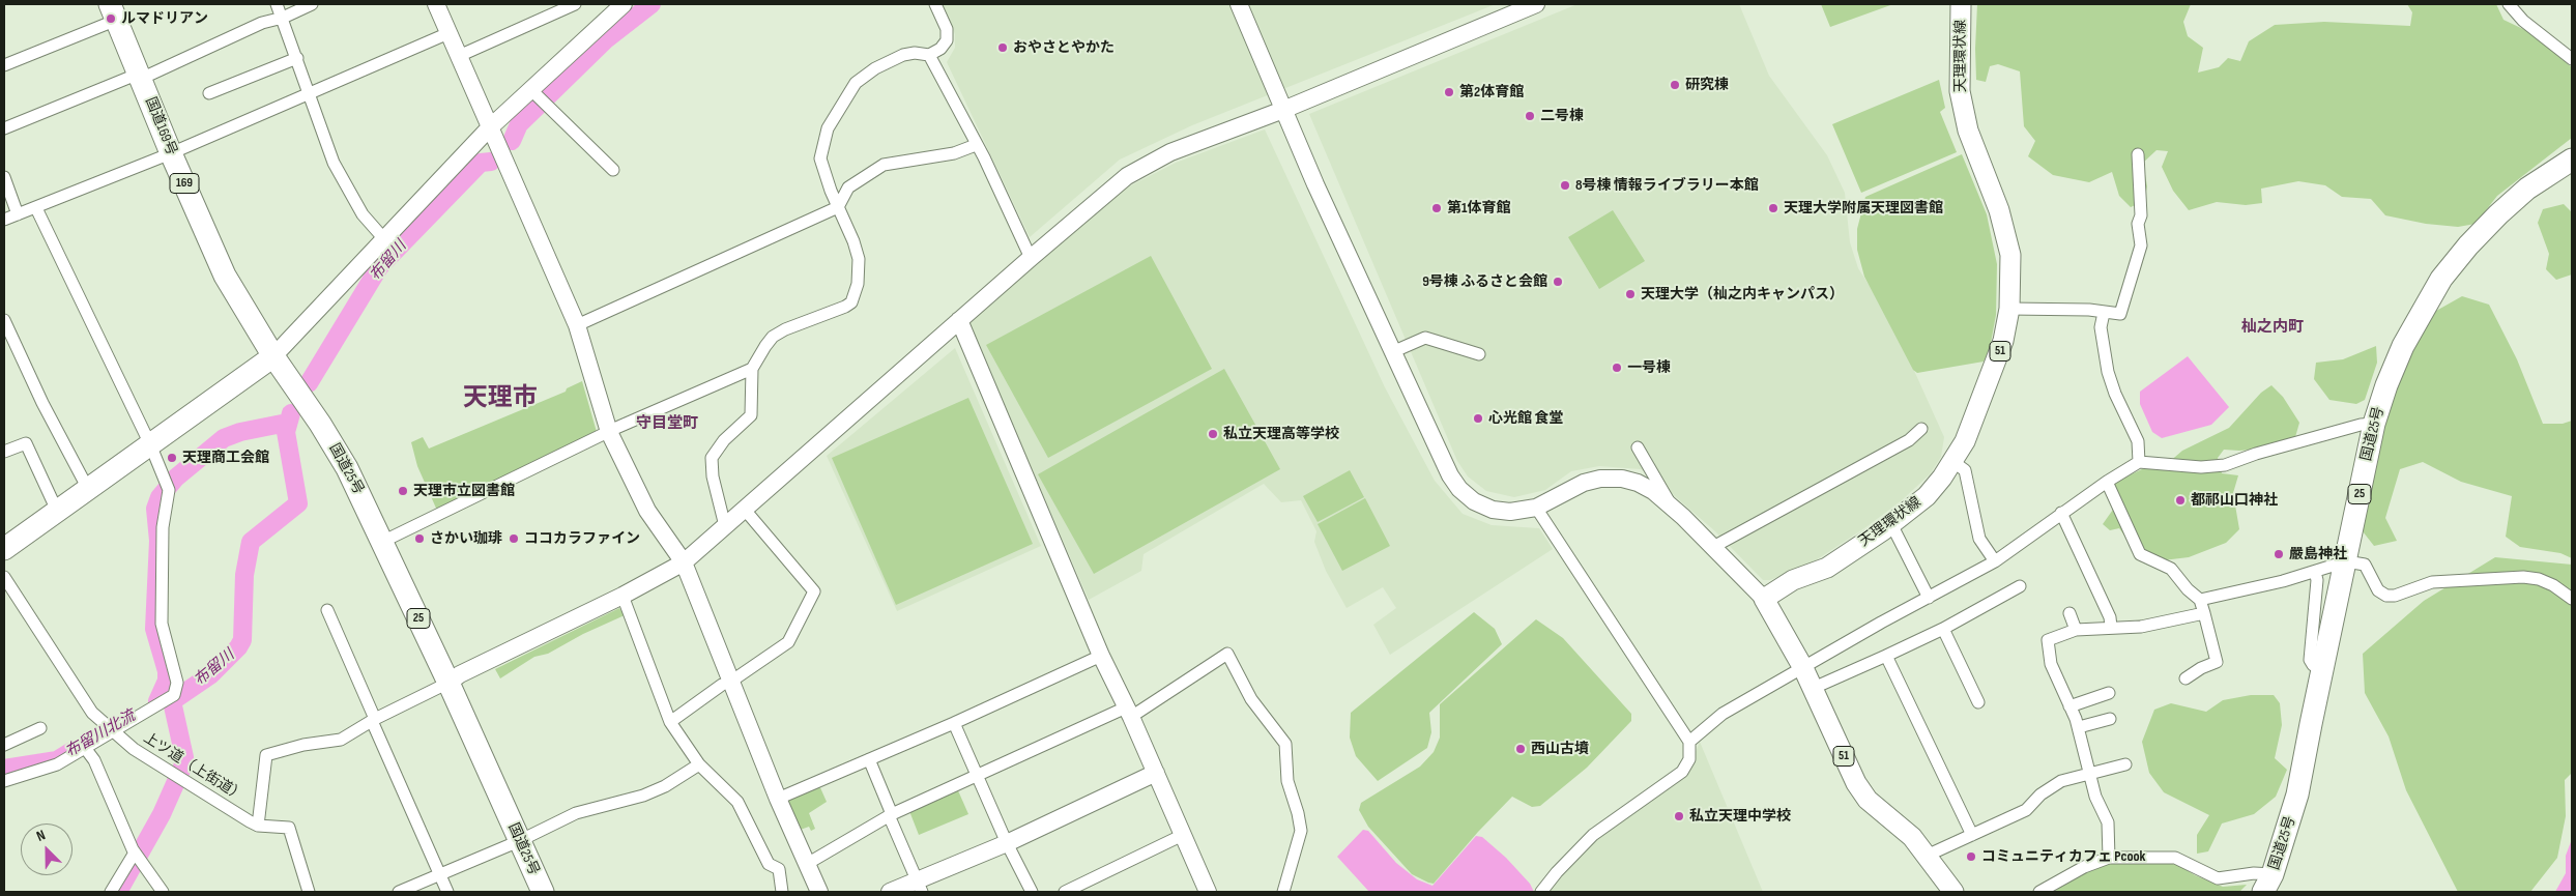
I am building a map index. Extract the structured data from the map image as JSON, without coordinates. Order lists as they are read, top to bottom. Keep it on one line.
{"streets":{"highway":["国道169号","169","国道25号","25"],"main road":["天理環状線","51"],"street":["上ツ道（上街道）"]},"crossings":[["天理環状線","51"],["国道169号","国道25号"]],"districts":["杣之内町","天理市","守目堂町"],"water":["布留川","布留川北流"],"places":["ルマドリアン","おやさとやかた","研究棟","第2体育館","二号棟","8号棟 情報ライブラリー本館","第1体育館","天理大学附属天理図書館","9号棟 ふるさと会館","天理大学（杣之内キャンパス）","一号棟","心光館 食堂","私立天理高等学校","天理商工会館","天理市立図書館","都祁山口神社","さかい珈琲","ココカラファイン","嚴島神社","西山古墳","私立天理中学校","コミュニティカフェ Pcook"],"north":"top left"}
